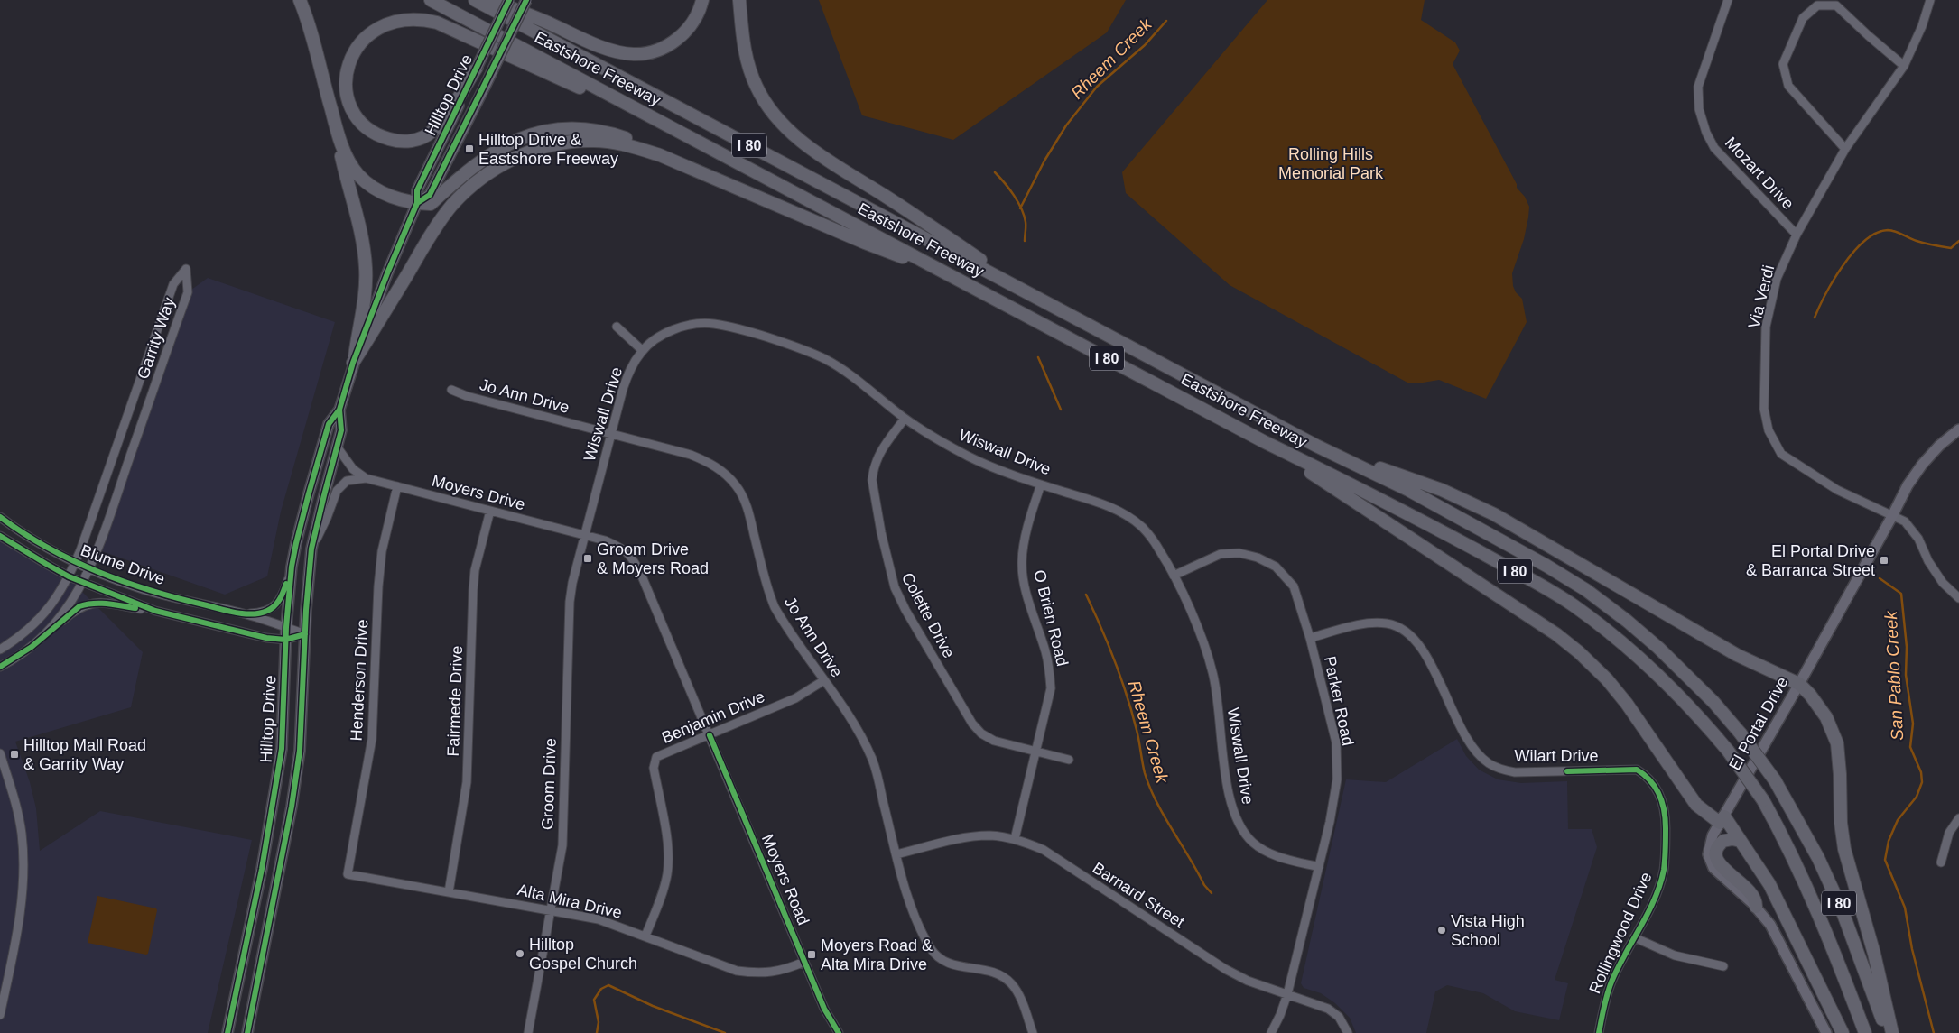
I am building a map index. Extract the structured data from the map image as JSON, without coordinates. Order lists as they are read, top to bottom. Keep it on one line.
{"streets":{"highway":["Eastshore Freeway","I 80"],"main road":["Hilltop Drive","El Portal Drive"],"street":["Mozart Drive","Via Verdi","Garrity Way","Jo Ann Drive","Wiswall Drive","Moyers Drive","Blume Drive","Colette Drive","O Brien Road","Henderson Drive","Fairmede Drive","Parker Road","Benjamin Drive","Wilart Drive","Groom Drive","Moyers Road","Barnard Street","Alta Mira Drive","Rollingwood Drive"]},"crossings":[["Hilltop Drive","Blume Drive"],["Mozart Drive","Via Verdi"],["Via Verdi","El Portal Drive"],["Garrity Way","Blume Drive"],["Jo Ann Drive","Wiswall Drive"],["Jo Ann Drive","Benjamin Drive"],["Jo Ann Drive","Barnard Street"],["Wiswall Drive","Moyers Drive"],["Wiswall Drive","Colette Drive"],["Wiswall Drive","O Brien Road"],["Wiswall Drive","Parker Road"],["Wiswall Drive","Groom Drive"],["Wiswall Drive","Moyers Road"],["Moyers Drive","Henderson Drive"],["Moyers Drive","Fairmede Drive"],["Moyers Drive","Groom Drive"],["Moyers Drive","Moyers Road"],["Colette Drive","O Brien Road"],["O Brien Road","Barnard Street"],["Henderson Drive","Alta Mira Drive"],["Fairmede Drive","Alta Mira Drive"],["Parker Road","Wilart Drive"],["Parker Road","Barnard Street"],["Benjamin Drive","Moyers Road"],["Benjamin Drive","Alta Mira Drive"],["Wilart Drive","Rollingwood Drive"],["Groom Drive","Moyers Road"],["Groom Drive","Alta Mira Drive"],["Moyers Road","Alta Mira Drive"]],"water":["Rheem Creek","San Pablo Creek"],"parks":["Rolling Hills Memorial Park"],"places":{"transit":["Hilltop Drive & Eastshore Freeway","Groom Drive & Moyers Road","El Portal Drive & Barranca Street","Hilltop Mall Road & Garrity Way","Moyers Road & Alta Mira Drive"],"other":["Vista High School","Hilltop Gospel Church"]}}
